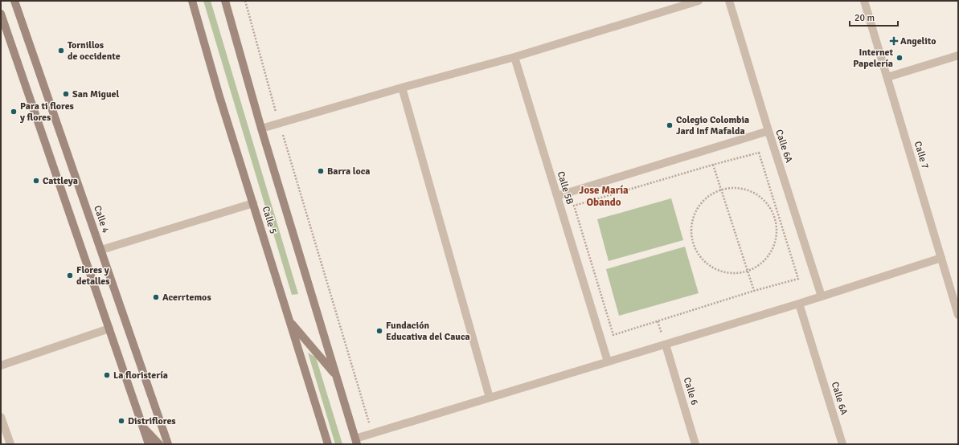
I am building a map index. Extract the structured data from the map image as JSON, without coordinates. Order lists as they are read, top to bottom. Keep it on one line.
{"streets":{"main road":["Calle 4","Calle 5"],"street":["Calle 6A","Calle 7","Calle 5B","Calle 6"]},"districts":["Jose María Obando"],"places":{"health":["Angelito"],"other":["Tornillos de occidente","Internet Papelería","San Miguel","Para ti flores y flores","Colegio Colombia Jard Inf Mafalda","Barra loca","Cattleya","Flores y detalles","Acerrtemos","Fundación Educativa del Cauca","La floristería","Distriflores"]},"scale_bar":"20 m"}
